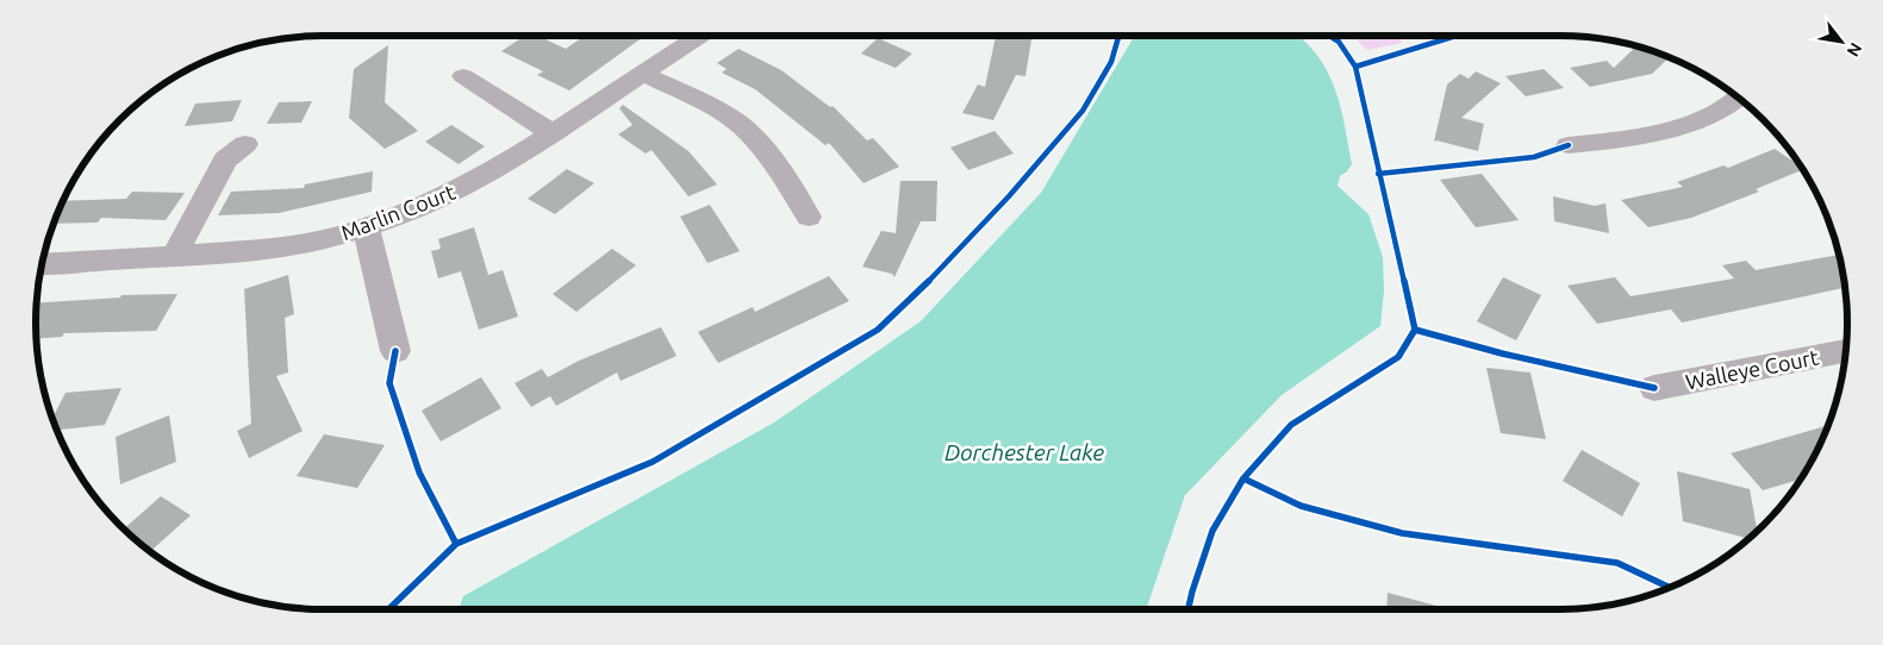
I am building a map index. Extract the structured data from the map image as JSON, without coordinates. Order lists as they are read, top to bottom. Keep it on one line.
{"streets":{"street":["Marlin Court","Walleye Court"]},"water":["Dorchester Lake"],"north":"bottom right"}
